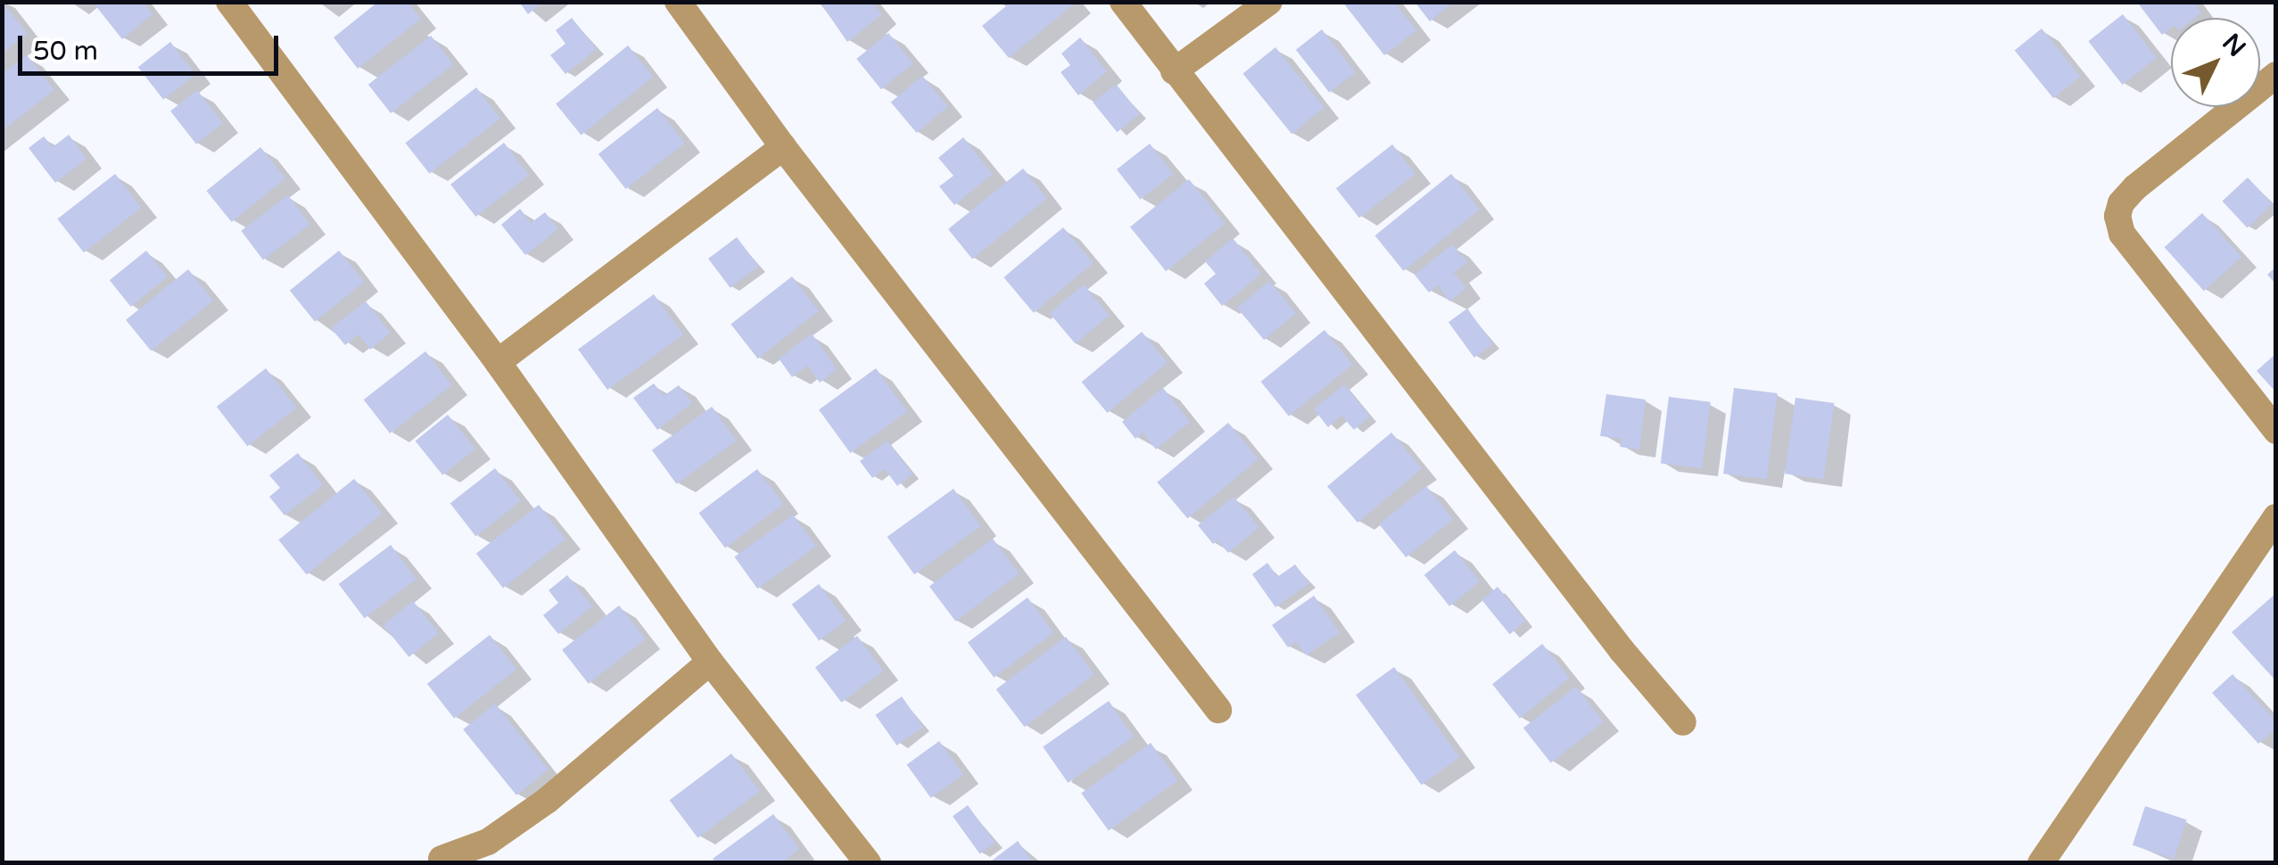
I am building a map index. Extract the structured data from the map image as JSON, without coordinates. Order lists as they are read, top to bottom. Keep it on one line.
{"scale_bar":"50 m","north":"top right"}
